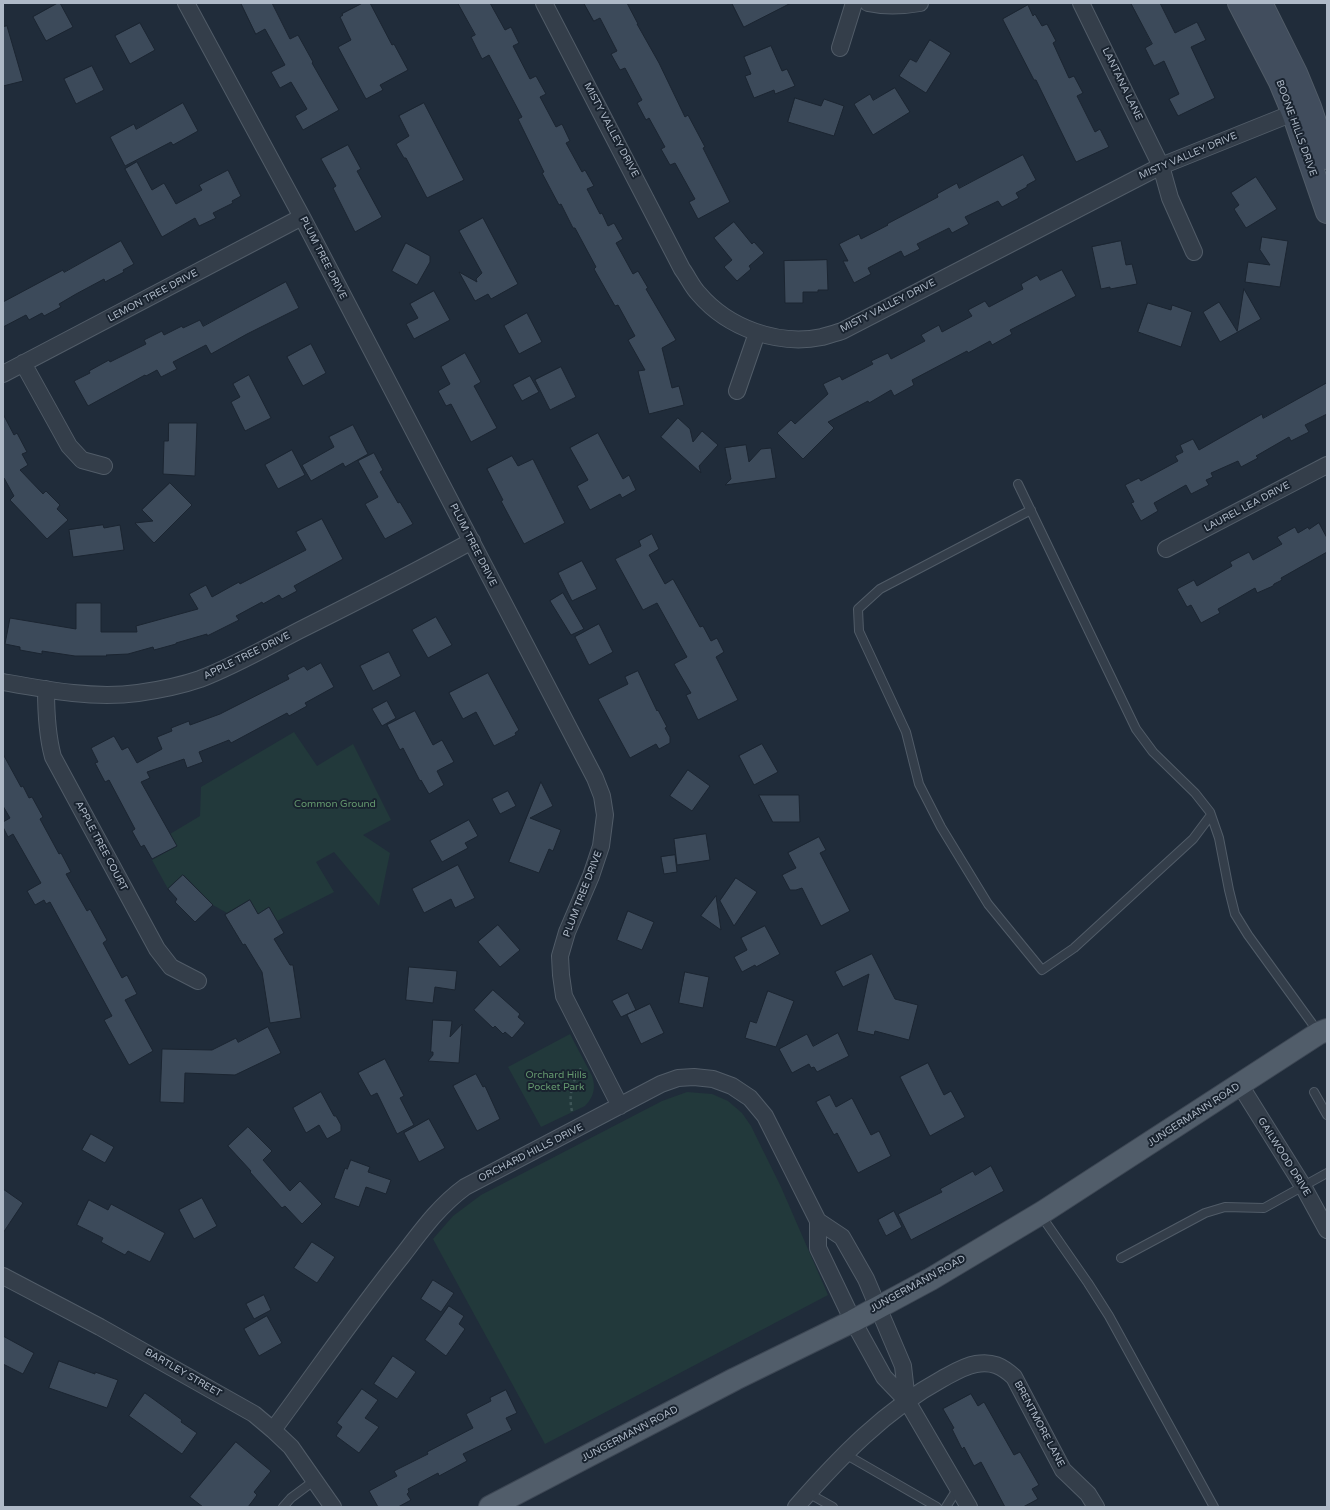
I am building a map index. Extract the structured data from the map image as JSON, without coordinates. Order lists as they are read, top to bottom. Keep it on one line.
{"streets":{"main road":["JUNGERMANN ROAD"],"street":["LANTANA LANE","BOONE HILLS DRIVE","MISTY VALLEY DRIVE","PLUM TREE DRIVE","LEMON TREE DRIVE","LAUREL LEA DRIVE","APPLE TREE DRIVE","APPLE TREE COURT","ORCHARD HILLS DRIVE","GAILWOOD DRIVE","BARTLEY STREET","BRENTMORE LANE"]},"crossings":[["LANTANA LANE","MISTY VALLEY DRIVE"],["BOONE HILLS DRIVE","MISTY VALLEY DRIVE"],["PLUM TREE DRIVE","LEMON TREE DRIVE"],["PLUM TREE DRIVE","APPLE TREE DRIVE"],["PLUM TREE DRIVE","ORCHARD HILLS DRIVE"],["APPLE TREE DRIVE","APPLE TREE COURT"],["JUNGERMANN ROAD","ORCHARD HILLS DRIVE"],["JUNGERMANN ROAD","GAILWOOD DRIVE"],["ORCHARD HILLS DRIVE","BARTLEY STREET"]],"parks":["Common Ground","Orchard Hills Pocket Park"]}
